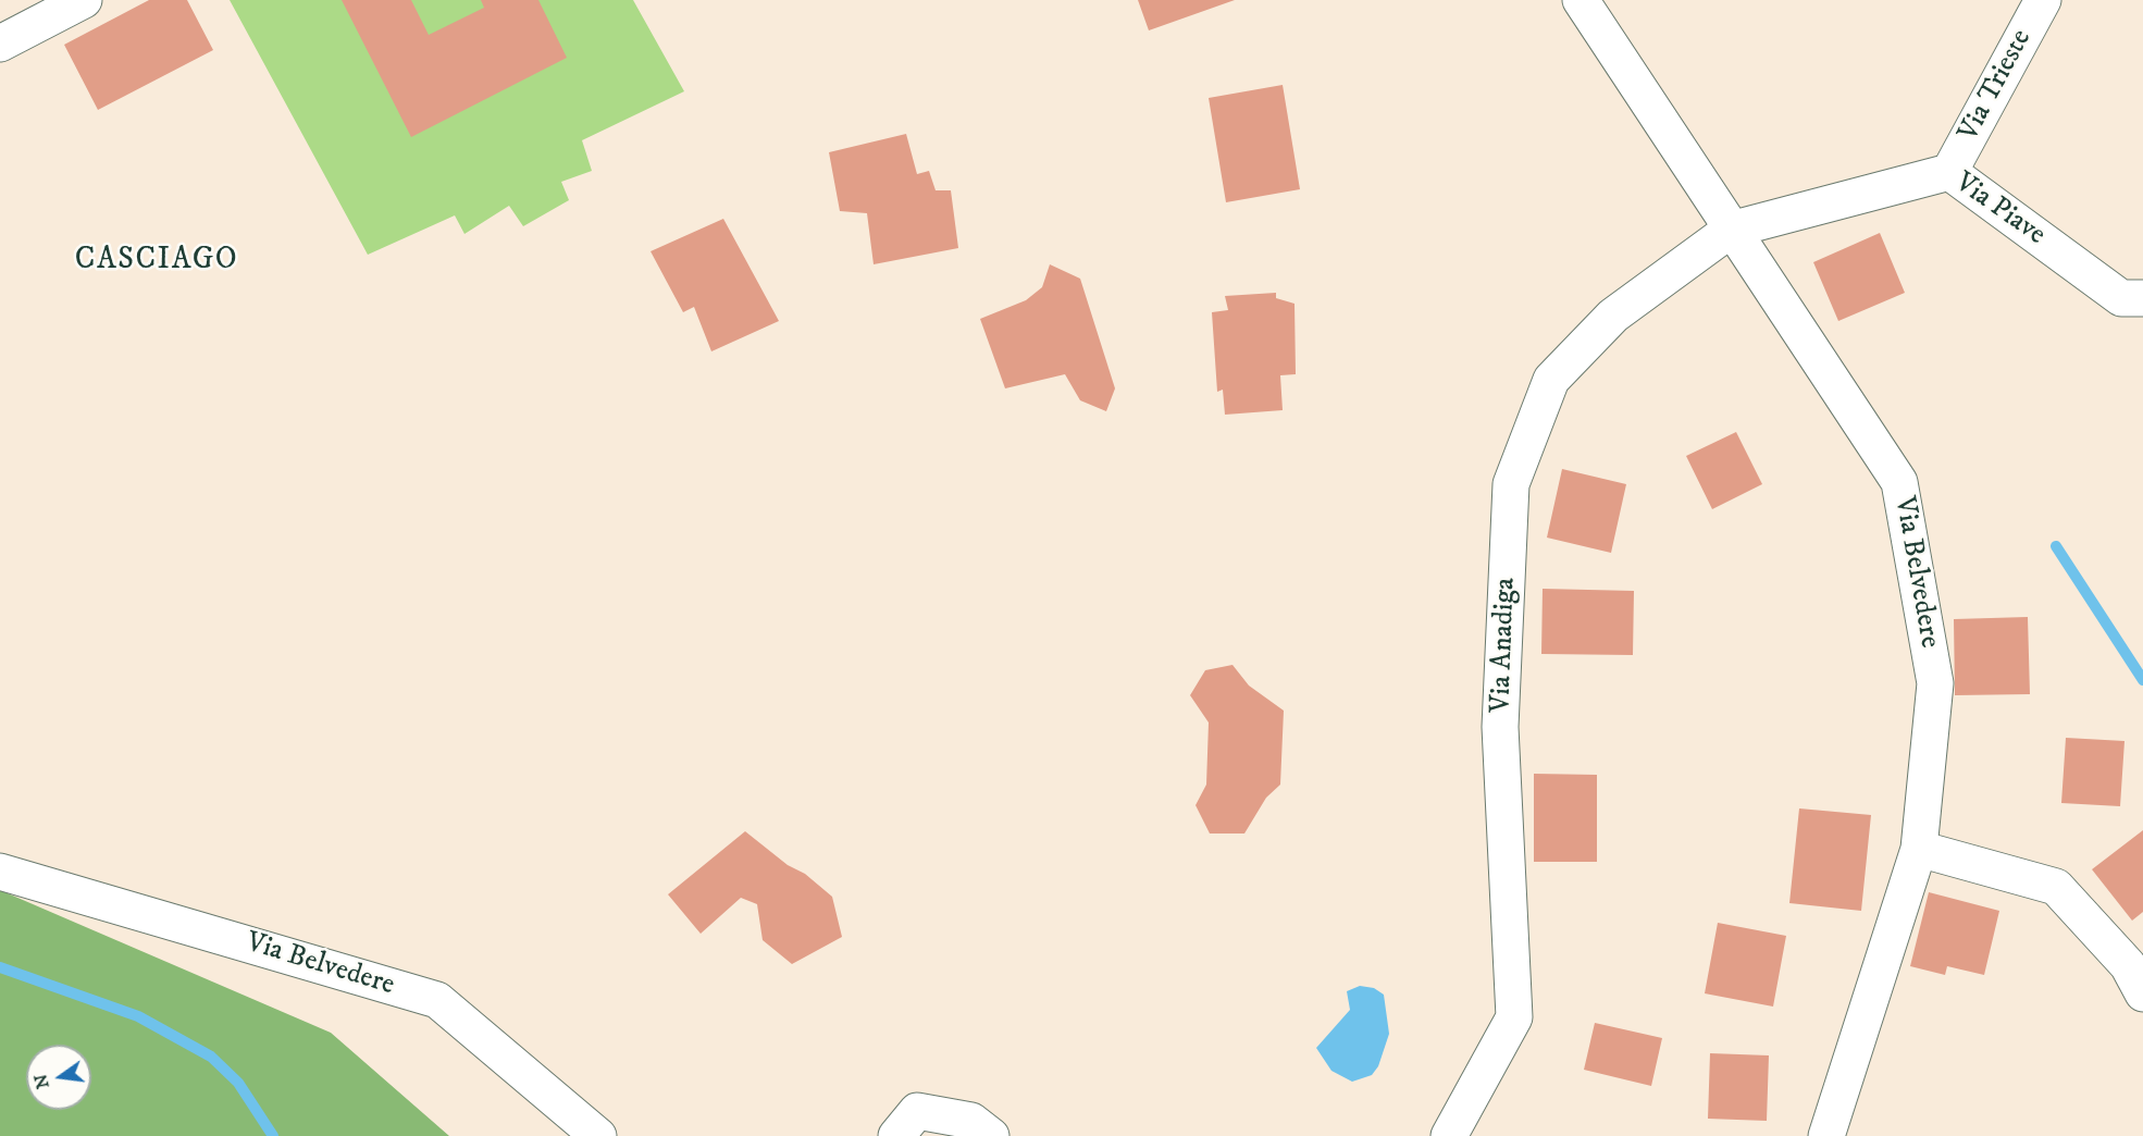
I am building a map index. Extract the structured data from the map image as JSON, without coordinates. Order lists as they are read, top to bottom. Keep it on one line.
{"streets":{"street":["Via Trieste","Via Piave","Via Belvedere","Via Anadiga"]},"crossings":[["Via Trieste","Via Piave"],["Via Piave","Via Belvedere"],["Via Piave","Via Anadiga"],["Via Belvedere","Via Anadiga"]],"districts":["CASCIAGO"],"north":"left"}
